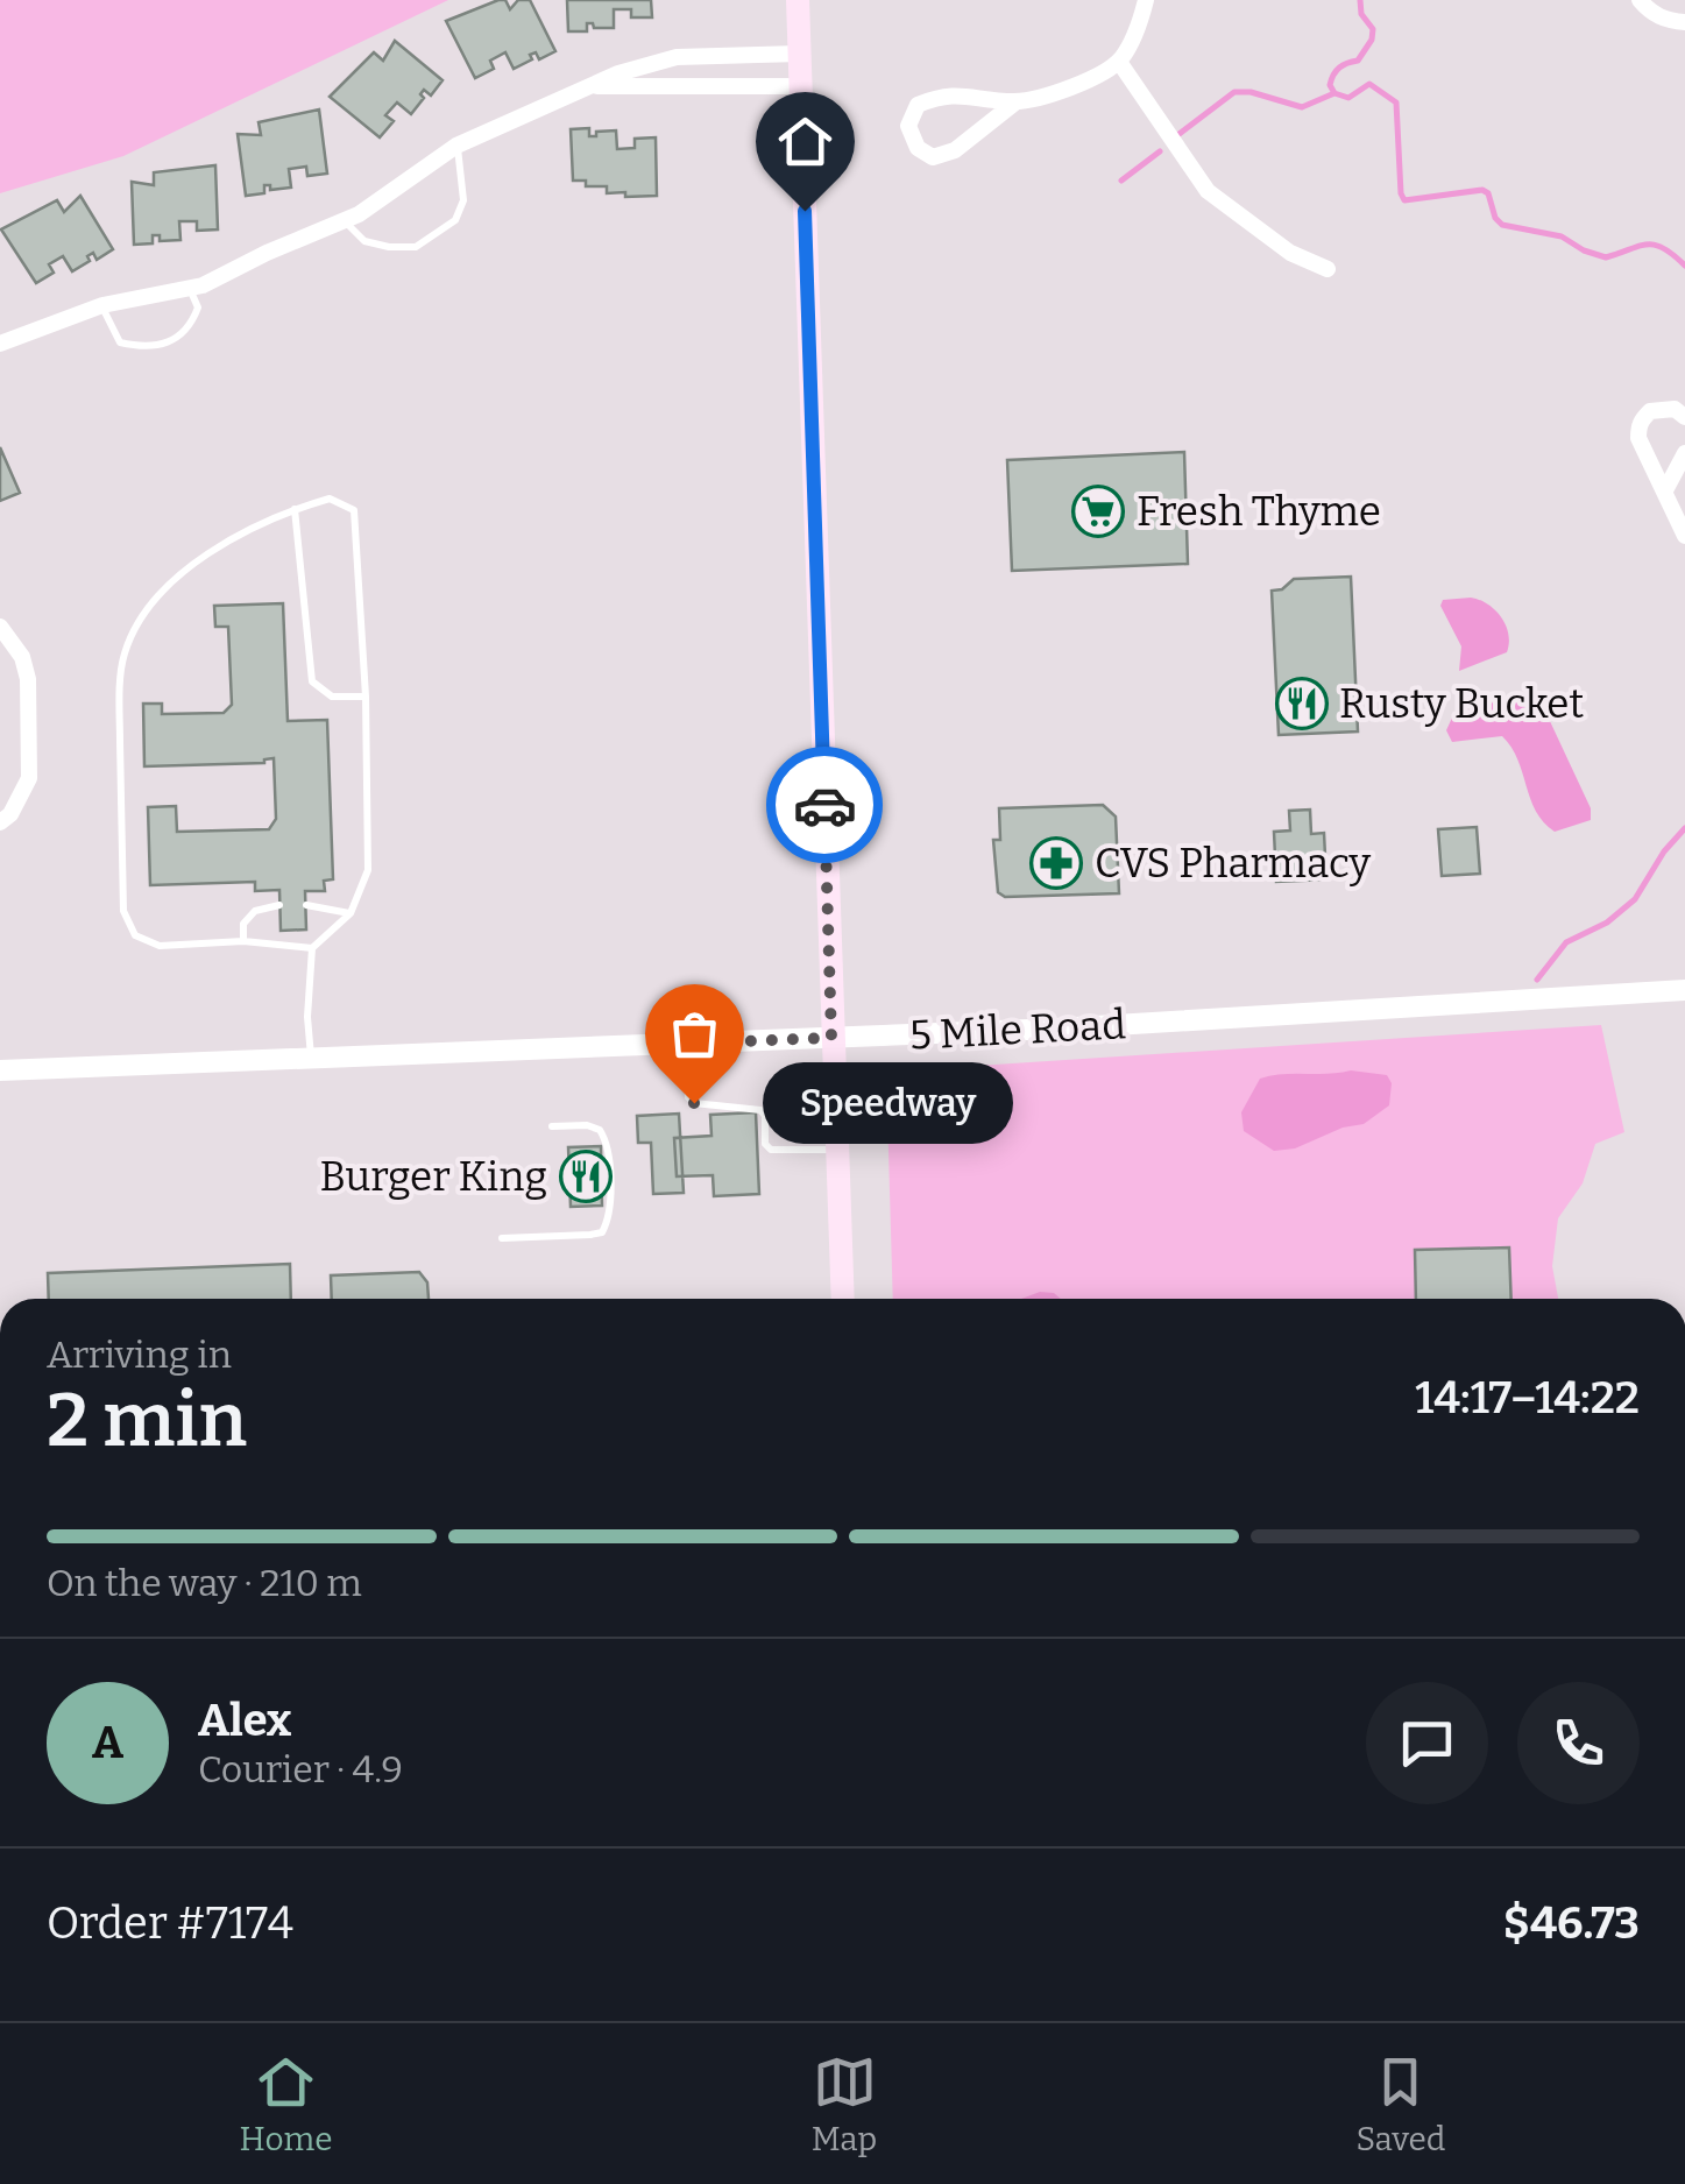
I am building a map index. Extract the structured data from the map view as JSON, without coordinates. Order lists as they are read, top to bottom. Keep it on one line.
{"streets":{"street":["5 Mile Road"]},"places":{"supermarket":["Fresh Thyme"],"restaurant":["Rusty Bucket","Burger King"],"pharmacy":["CVS Pharmacy"],"other":["Speedway"]},"page":{"bubble":"Speedway","heading":["2 min","Arriving in","14:17–14:22"],"panel":["Alex","Courier · 4.9","Order #7174","$46.73"],"bar":"On the way · 210 m","round":"A","tabs":["Home","Map","Saved"]}}
